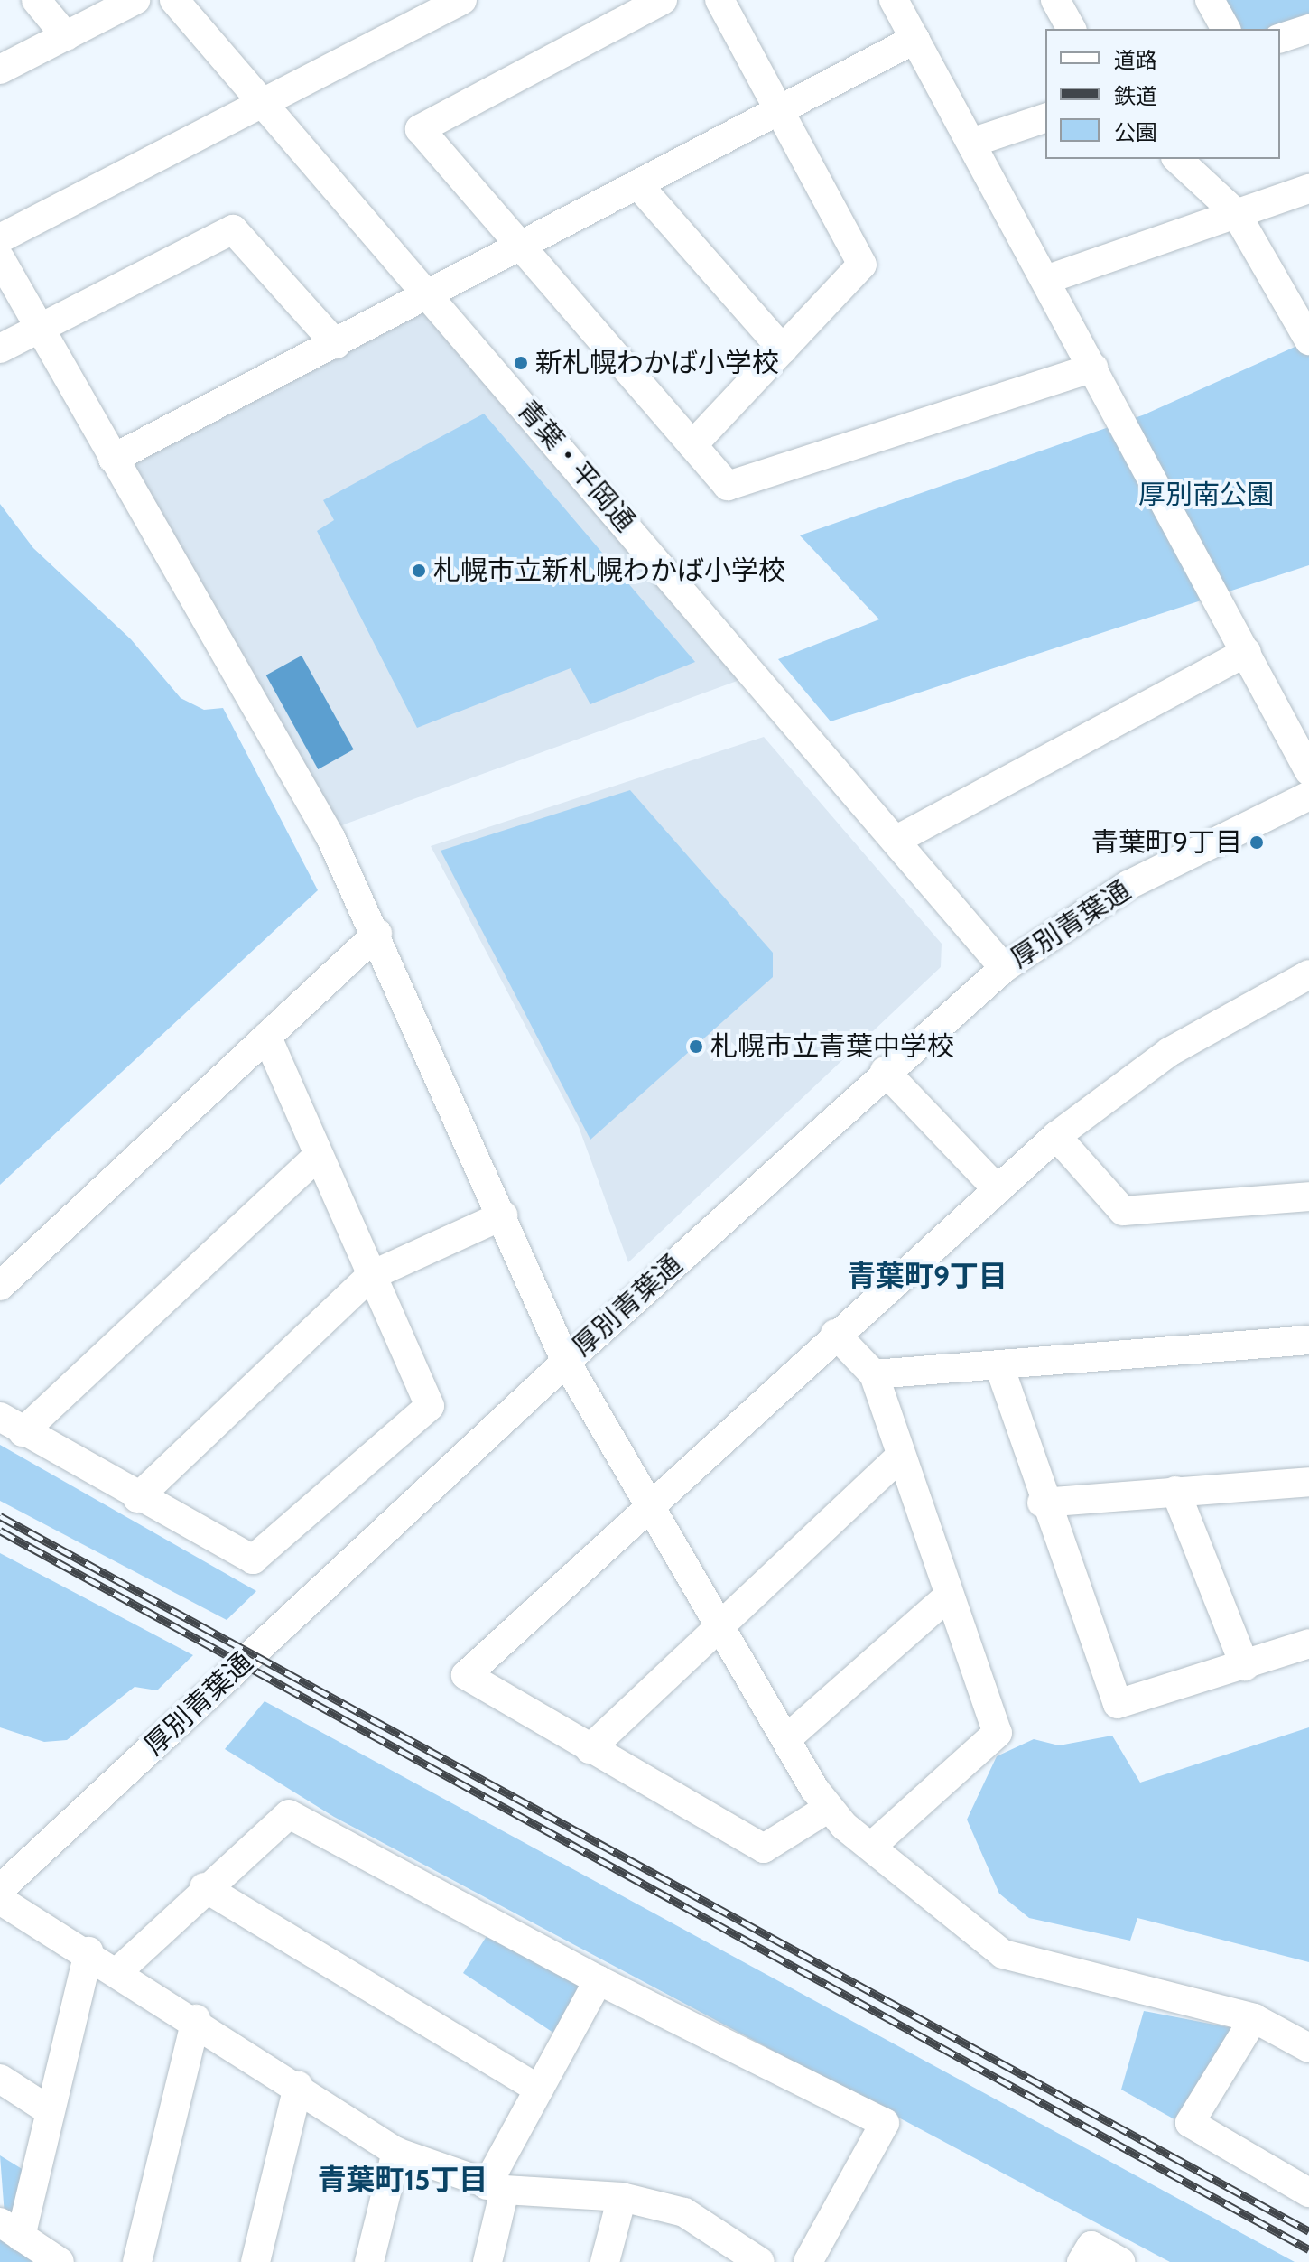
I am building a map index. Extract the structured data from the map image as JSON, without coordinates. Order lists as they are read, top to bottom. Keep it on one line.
{"streets":{"street":["青葉・平岡通","厚別青葉通"]},"crossings":[["青葉・平岡通","厚別青葉通"]],"districts":["青葉町9丁目","青葉町15丁目"],"parks":["厚別南公園"],"places":["新札幌わかば小学校","札幌市立新札幌わかば小学校","青葉町9丁目","札幌市立青葉中学校"],"legend":["道路","鉄道","公園"]}
